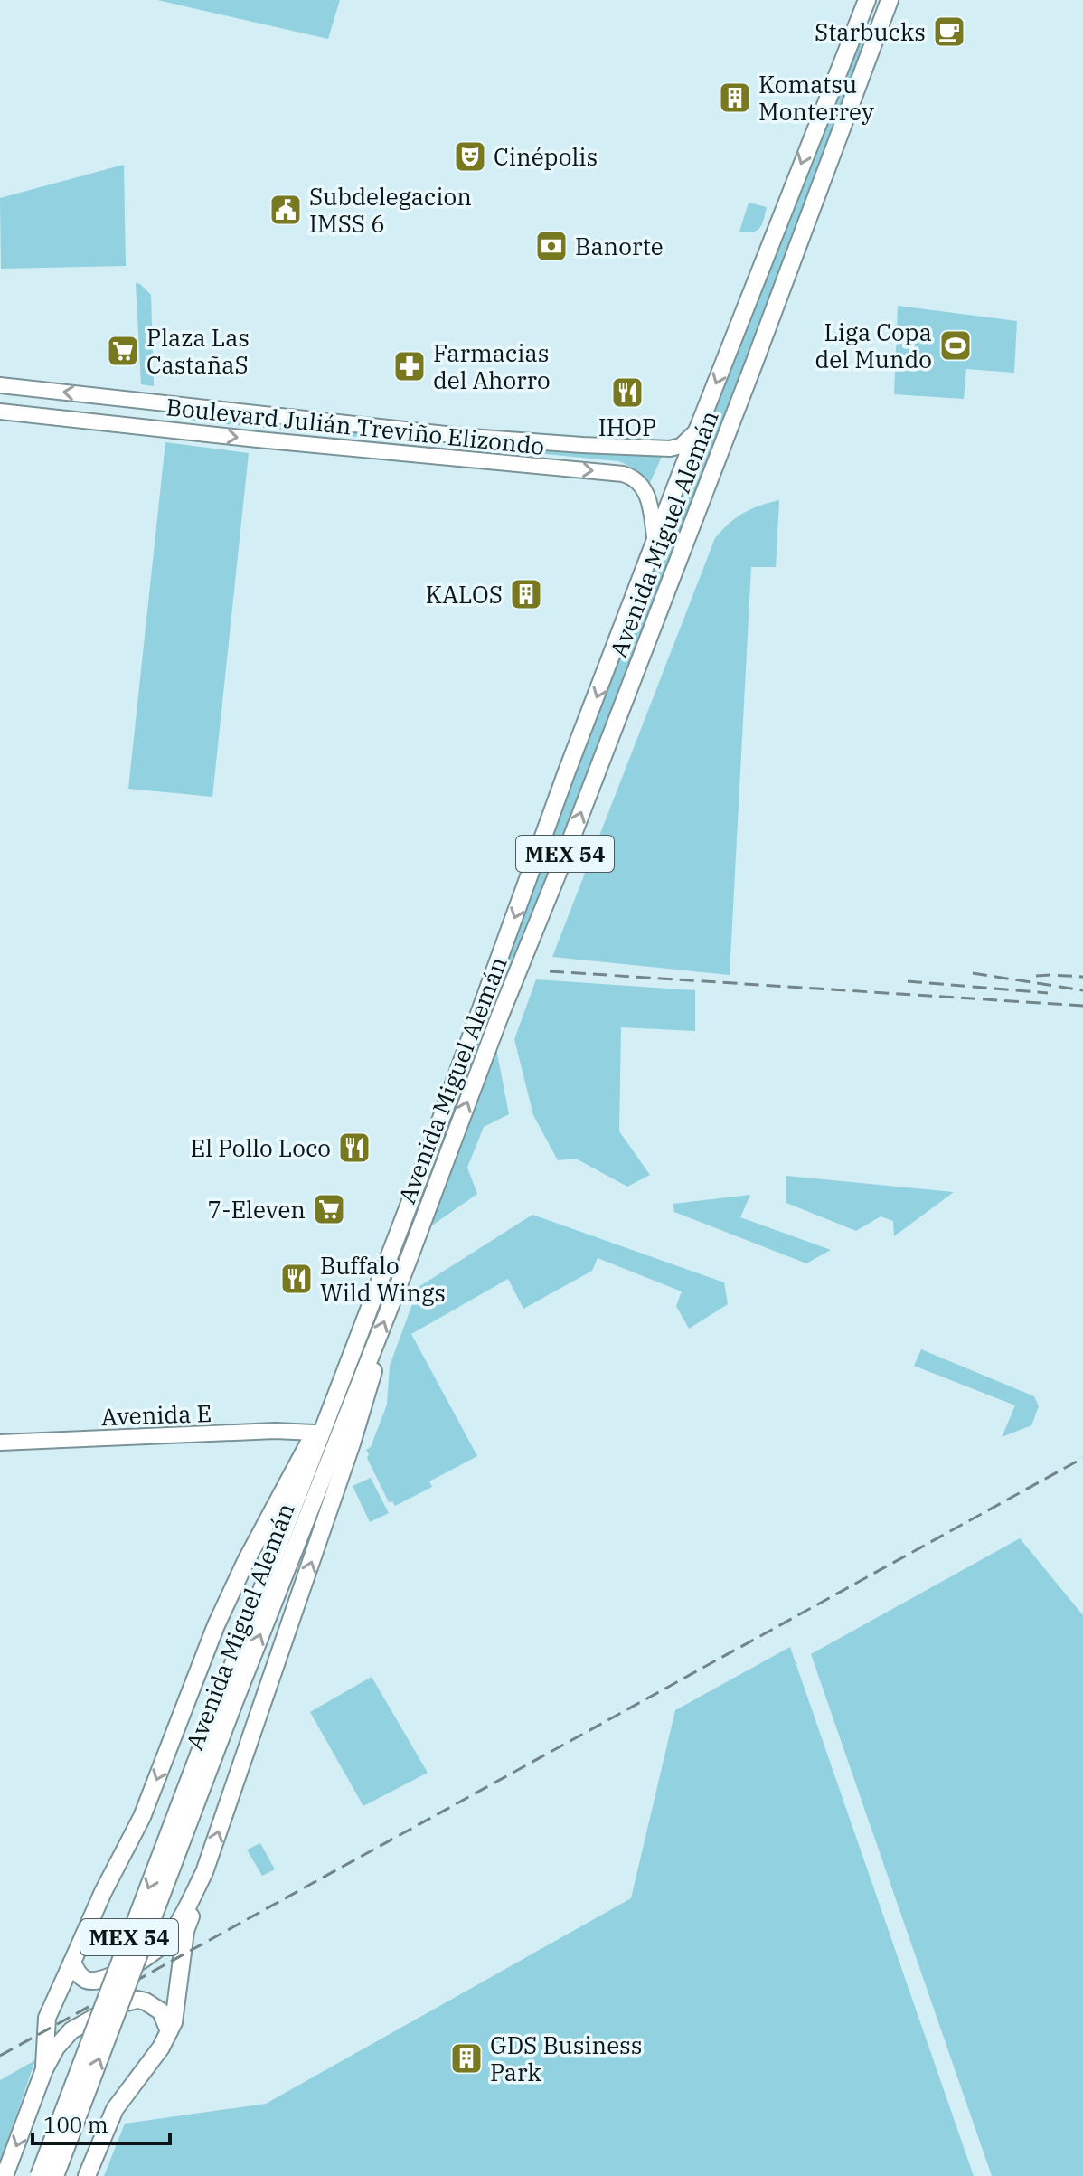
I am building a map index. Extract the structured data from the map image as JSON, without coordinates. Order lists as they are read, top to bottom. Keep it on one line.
{"streets":{"highway":["Avenida Miguel Alemán","MEX 54"],"main road":["Boulevard Julián Treviño Elizondo","Avenida E"]},"crossings":[["Boulevard Julián Treviño Elizondo","Avenida Miguel Alemán"]],"places":{"cafe":["Starbucks"],"building":["Komatsu Monterrey","KALOS","GDS Business Park"],"theatre":["Cinépolis"],"public building":["Subdelegacion IMSS 6"],"bank":["Banorte"],"sports":["Liga Copa del Mundo"],"supermarket":["Plaza Las CastañaS","7-Eleven"],"pharmacy":["Farmacias del Ahorro"],"restaurant":["IHOP","El Pollo Loco","Buffalo Wild Wings"]},"scale_bar":"100 m"}
